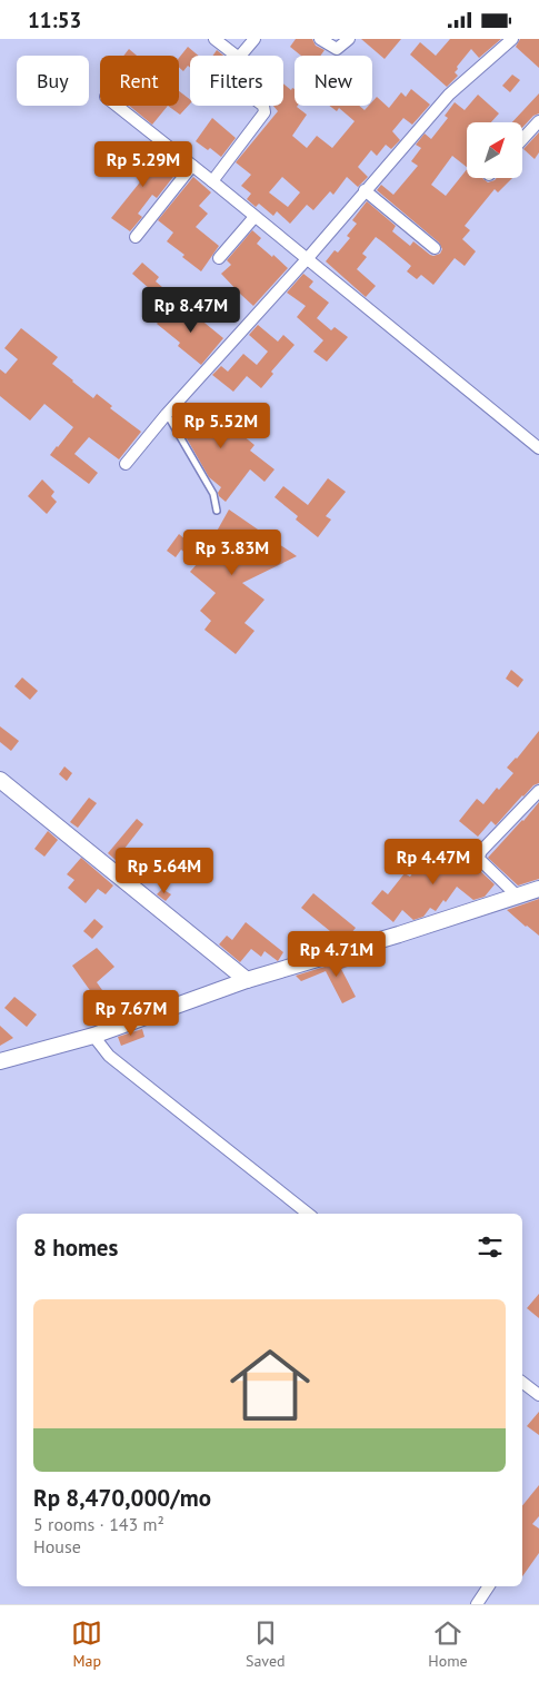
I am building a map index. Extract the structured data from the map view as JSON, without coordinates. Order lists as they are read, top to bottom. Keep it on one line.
{"north":"top right","page":{"status":"11:53","chip":["Buy","Rent","Filters","New"],"price":["Rp 5.29M","Rp 8.47M","Rp 5.52M","Rp 3.83M","Rp 4.47M","Rp 5.64M","Rp 4.71M","Rp 7.67M"],"heading":"8 homes","list":[{"name":"Rp 8,470,000/mo","note":"5 rooms · 143 m² · House"}],"tabs":["Map","Saved","Home"]}}
